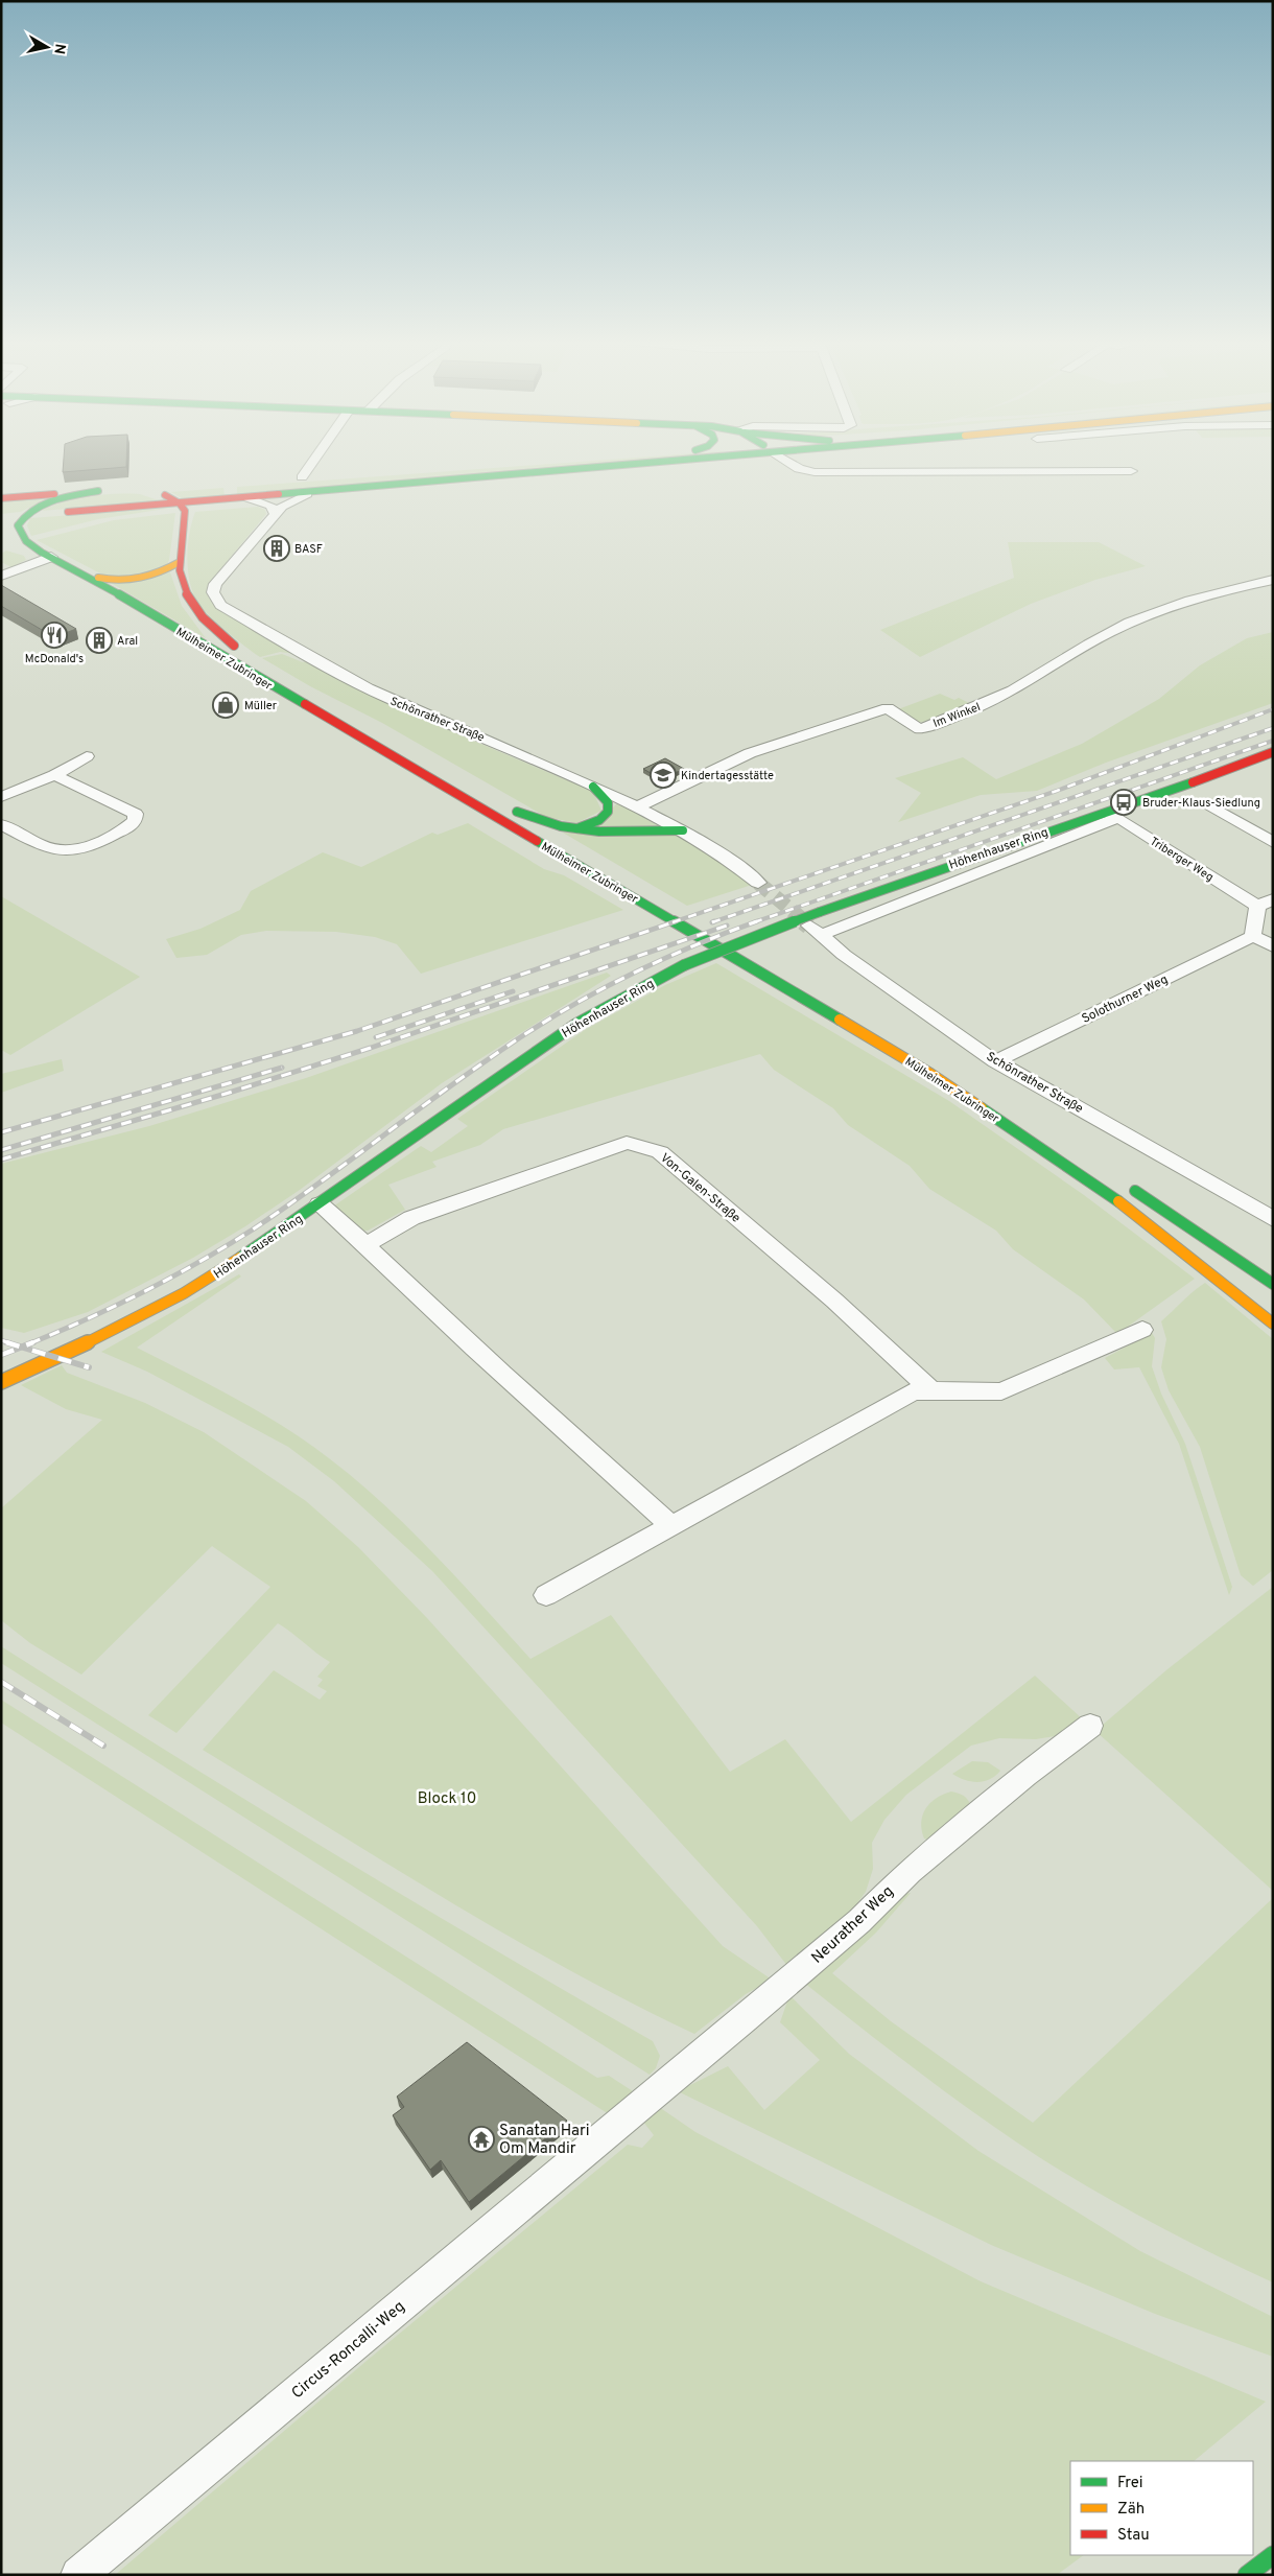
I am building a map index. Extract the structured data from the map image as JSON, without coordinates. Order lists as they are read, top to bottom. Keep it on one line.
{"streets":{"main road":["Mülheimer Zubringer","Höhenhauser Ring"],"street":["Im Winkel","Schönrather Straße","Triberger Weg","Solothurner Weg","Von-Galen-Straße","Neurather Weg","Circus-Roncalli-Weg"]},"crossings":[["Im Winkel","Schönrather Straße"],["Schönrather Straße","Höhenhauser Ring"],["Schönrather Straße","Solothurner Weg"],["Höhenhauser Ring","Triberger Weg"],["Neurather Weg","Circus-Roncalli-Weg"]],"parks":["Block 10"],"places":{"building":["BASF","Aral"],"restaurant":["McDonald's"],"shop":["Müller"],"school or university":["Kindertagesstätte"],"bus stop":["Bruder-Klaus-Siedlung"],"temple":["Sanatan Hari Om Mandir"]},"legend":["Frei","Zäh","Stau"],"north":"right"}
